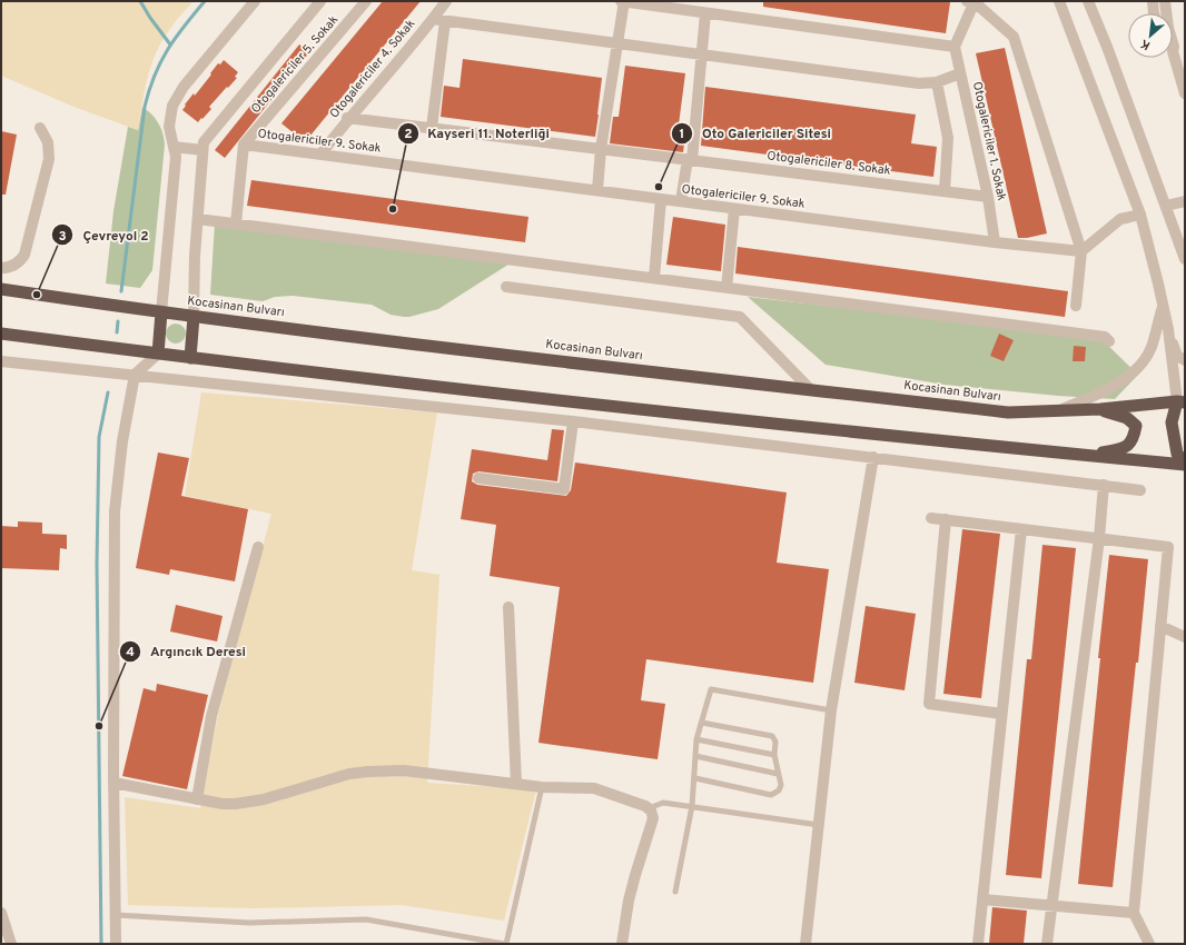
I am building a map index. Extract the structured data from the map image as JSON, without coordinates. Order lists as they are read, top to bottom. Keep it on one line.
{"streets":{"highway":["Kocasinan Bulvarı"],"street":["Otogalericiler 5. Sokak","Otogalericiler 4. Sokak","Otogalericiler 9. Sokak","Otogalericiler 1. Sokak","Otogalericiler 8. Sokak"]},"crossings":[["Otogalericiler 5. Sokak","Otogalericiler 9. Sokak"],["Otogalericiler 4. Sokak","Otogalericiler 9. Sokak"],["Otogalericiler 4. Sokak","Otogalericiler 8. Sokak"],["Otogalericiler 9. Sokak","Otogalericiler 1. Sokak"],["Otogalericiler 1. Sokak","Otogalericiler 8. Sokak"]],"places":["Oto Galericiler Sitesi","Kayseri 11. Noterliği","Çevreyol 2","Argıncık Deresi"],"north":"bottom left"}
